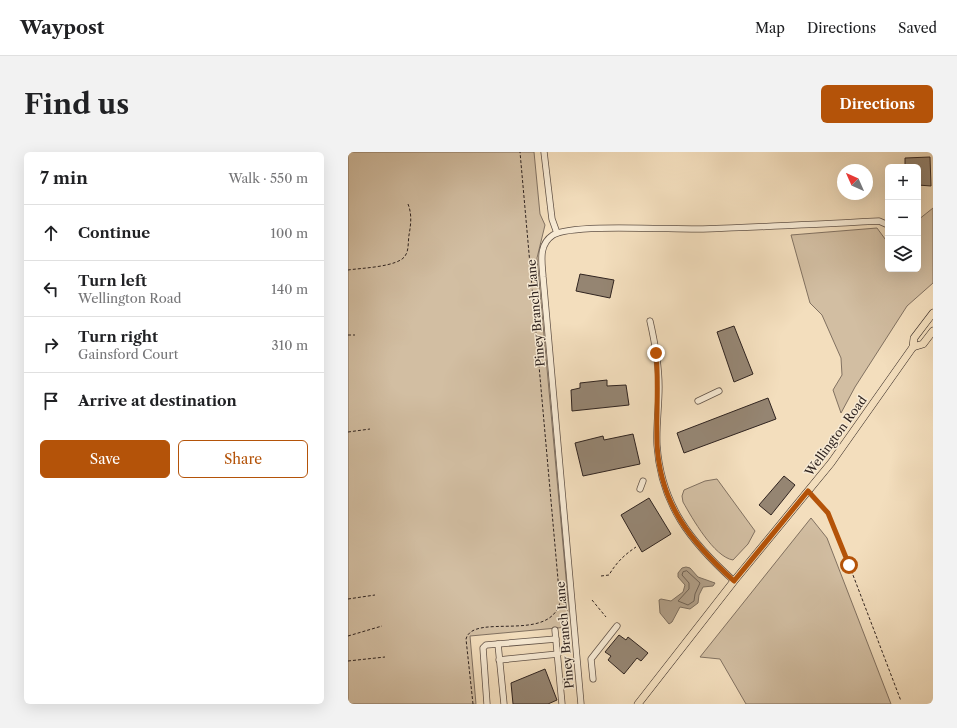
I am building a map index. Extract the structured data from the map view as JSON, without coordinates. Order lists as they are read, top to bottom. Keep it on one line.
{"streets":{"main road":["Wellington Road"],"street":["Piney Branch Lane"]},"north":"top left","page":{"header":"Waypost","nav":["Map","Directions","Saved"],"buttons":["Directions",["Save","Share"]],"title":"Find us","heading":["7 min","Walk · 550 m"],"map_buttons":["+","−"],"list":[["Continue","100 m"],["Turn left","Wellington Road","140 m"],["Turn right","Gainsford Court","310 m"],"Arrive at destination"]}}
